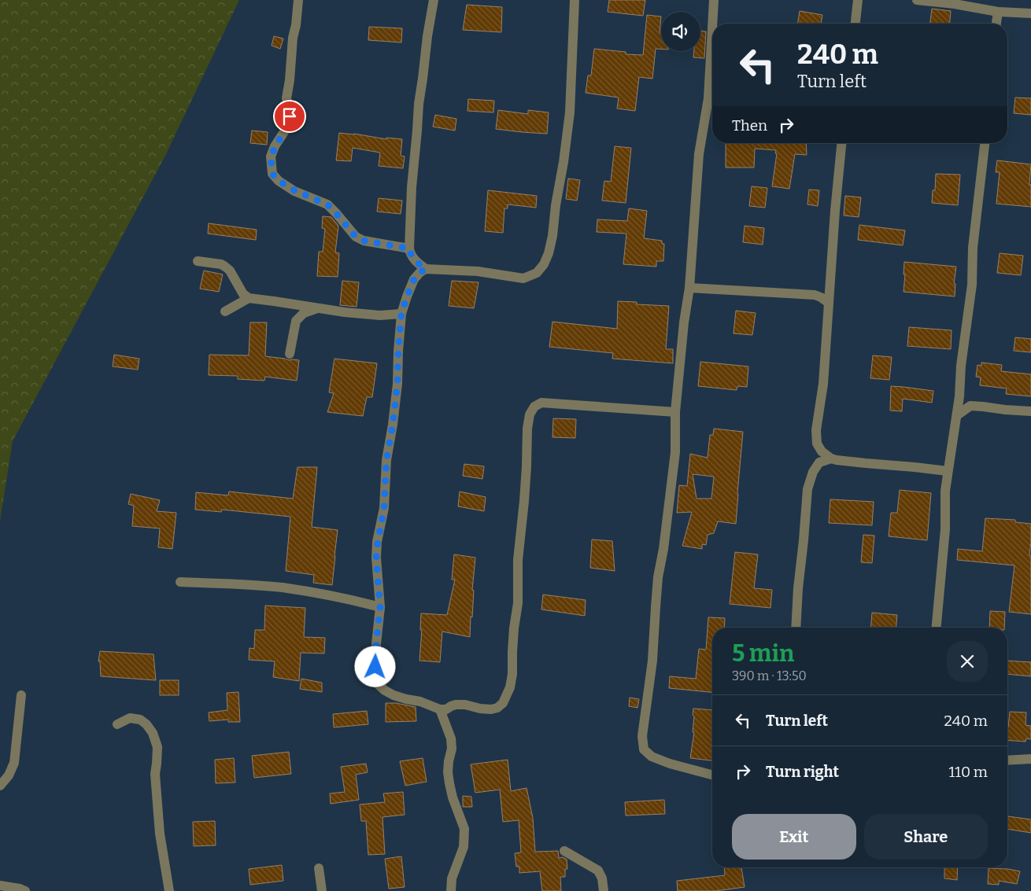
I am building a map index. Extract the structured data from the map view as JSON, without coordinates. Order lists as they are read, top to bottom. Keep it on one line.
{"page":{"turn":["240 m","Turn left"],"then":"Then","heading":["5 min","390 m · 13:50"],"list":[{"name":"Turn left","value":"240 m"},{"name":"Turn right","value":"110 m"}],"buttons":["Exit","Share"]}}
